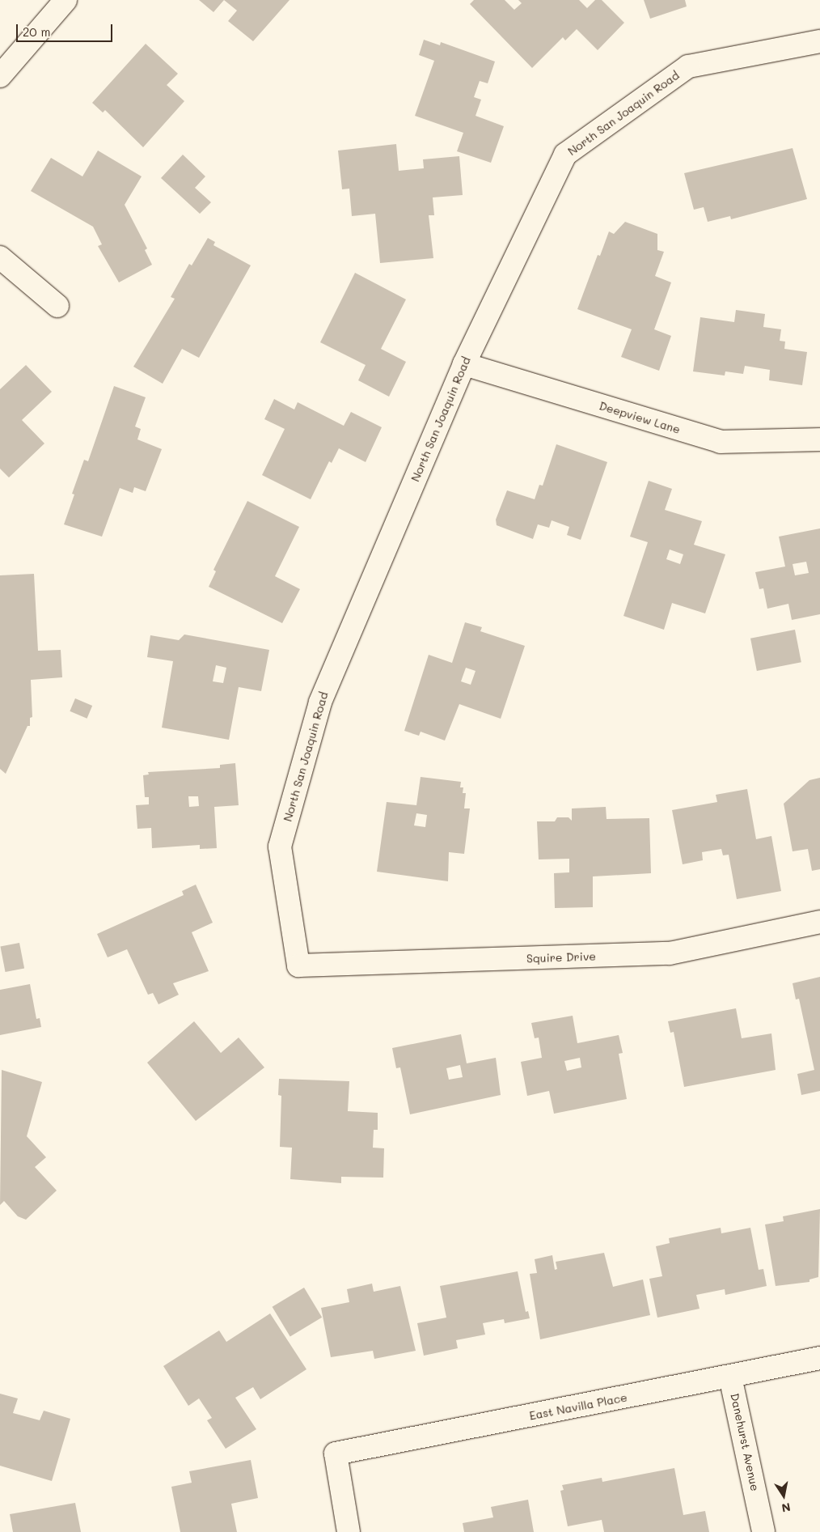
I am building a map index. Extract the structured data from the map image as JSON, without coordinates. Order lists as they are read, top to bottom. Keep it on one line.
{"streets":{"street":["North San Joaquin Road","Deepview Lane","Squire Drive","East Navilla Place","Danehurst Avenue"]},"crossings":[["North San Joaquin Road","Deepview Lane"],["North San Joaquin Road","Squire Drive"],["East Navilla Place","Danehurst Avenue"]],"scale_bar":"20 m","north":"bottom"}
